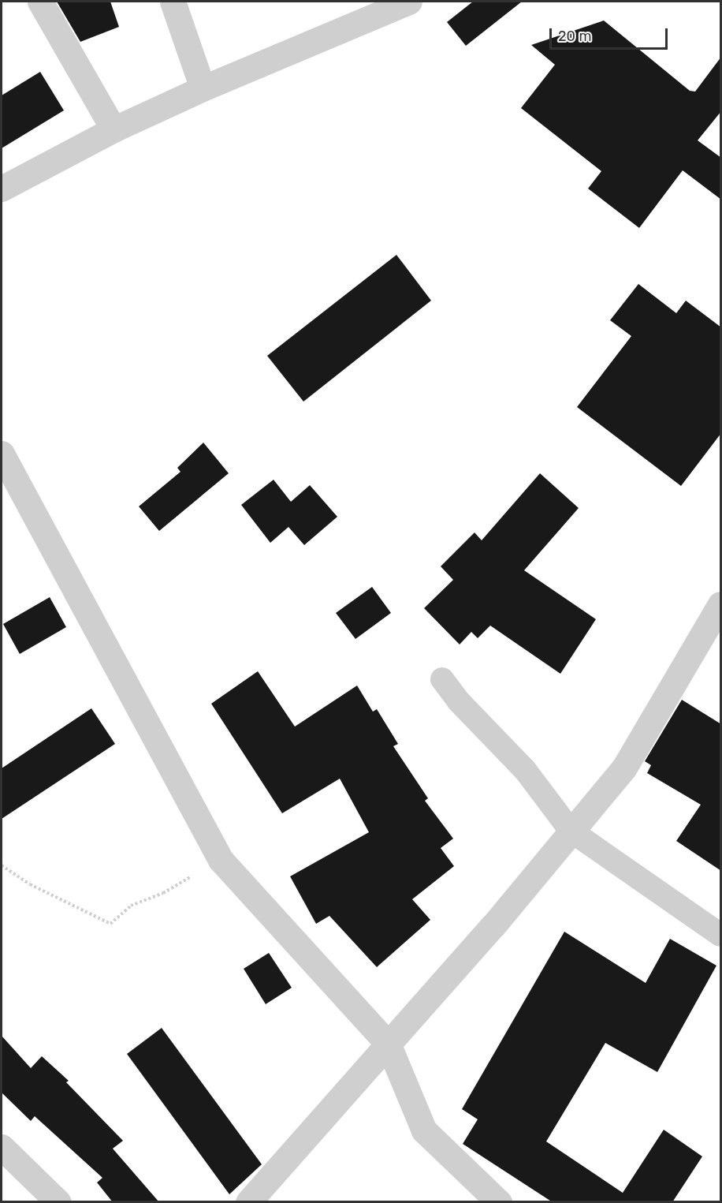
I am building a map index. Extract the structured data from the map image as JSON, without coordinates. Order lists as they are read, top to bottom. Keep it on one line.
{"scale_bar":"20 m"}
